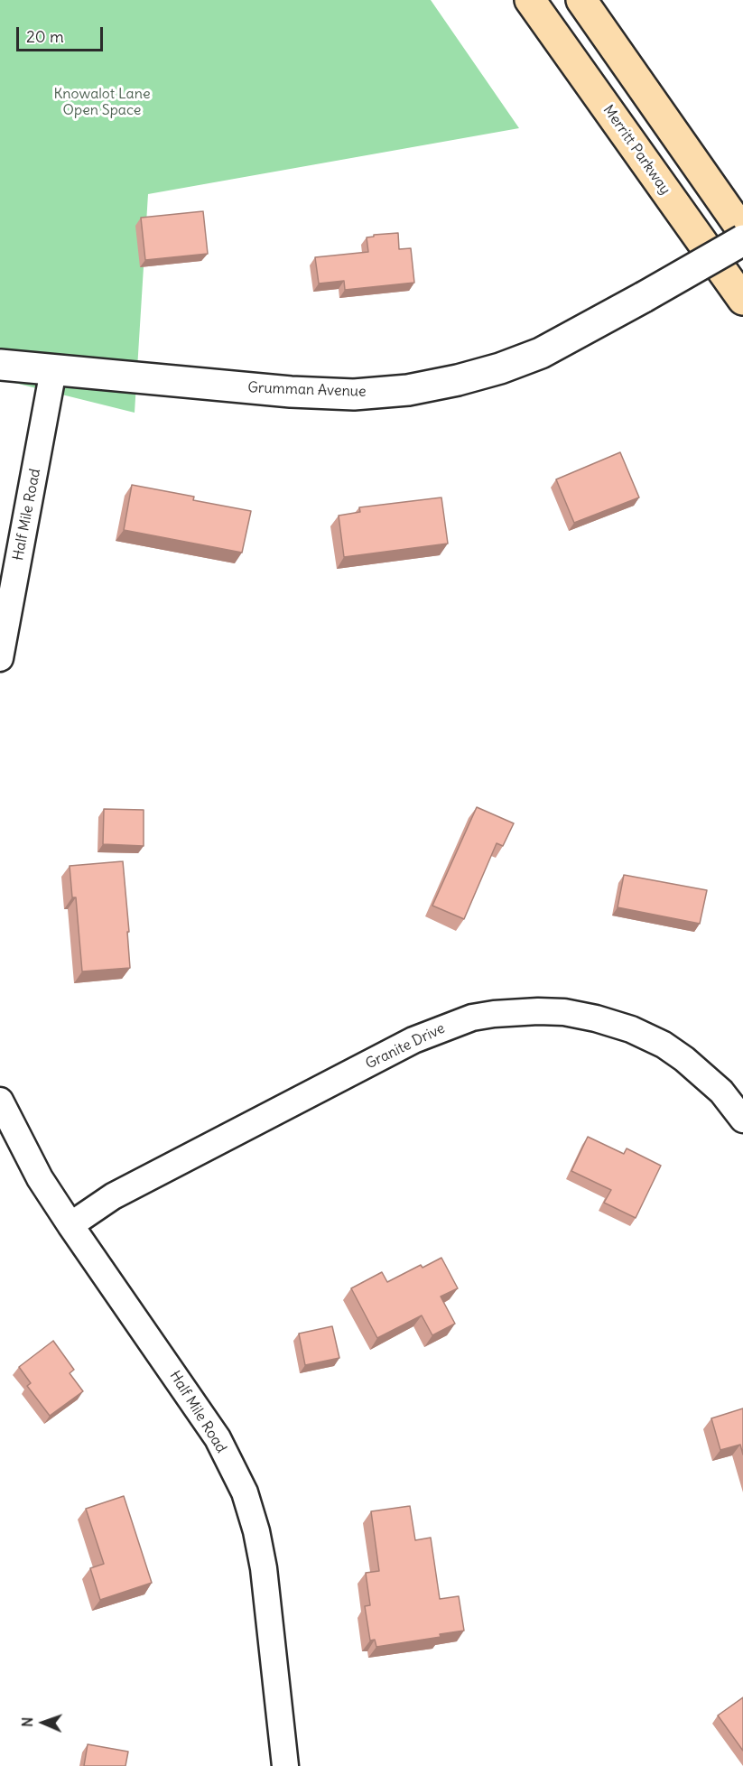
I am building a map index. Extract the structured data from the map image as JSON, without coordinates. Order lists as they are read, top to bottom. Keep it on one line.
{"streets":{"highway":["Merritt Parkway"],"street":["Grumman Avenue","Half Mile Road","Granite Drive"]},"crossings":[["Grumman Avenue","Half Mile Road"],["Half Mile Road","Granite Drive"]],"parks":["Knowalot Lane Open Space"],"scale_bar":"20 m","north":"left"}
